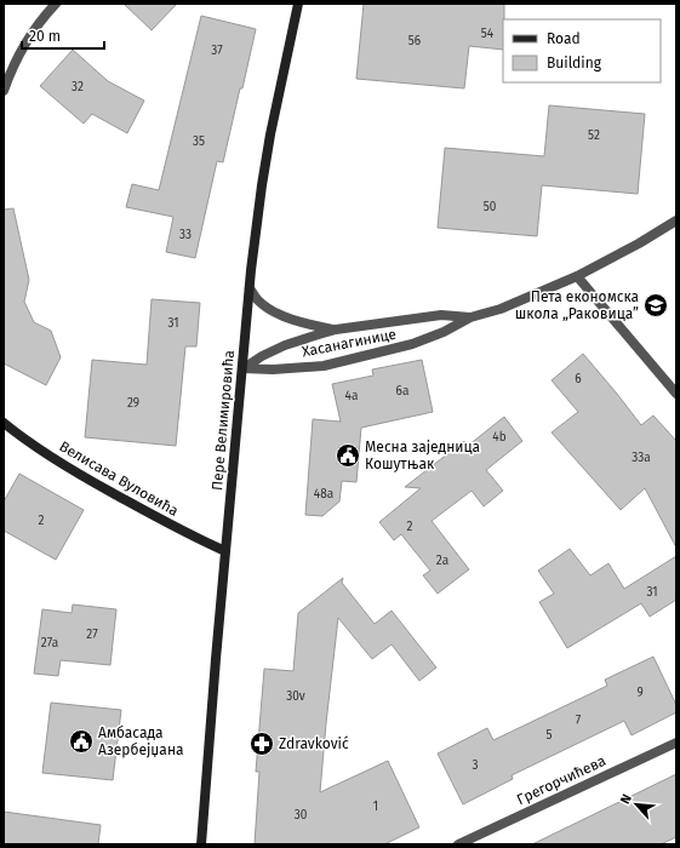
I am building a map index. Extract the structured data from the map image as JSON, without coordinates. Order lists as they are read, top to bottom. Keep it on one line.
{"streets":{"main road":["Пере Велимировића","Велисава Вуловића"],"street":["Хасанагинице","Грегорчићева"]},"crossings":[["Хасанагинице","Пере Велимировића"],["Пере Велимировића","Велисава Вуловића"]],"places":{"school or university":["Пета економска школа „Раковица”"],"public building":["Месна заједница Кошутњак","Амбасада Азербејџана"],"pharmacy":["Zdravković"]},"house_numbers":["54","56","37","32","52","35","50","33","31","6","6a","4a","29","4b","33a","48a","2","2","2a","31","27","27a","9","30v","7","5","3","1","30"],"legend":["Road","Building"],"scale_bar":"20 m","north":"top left"}
